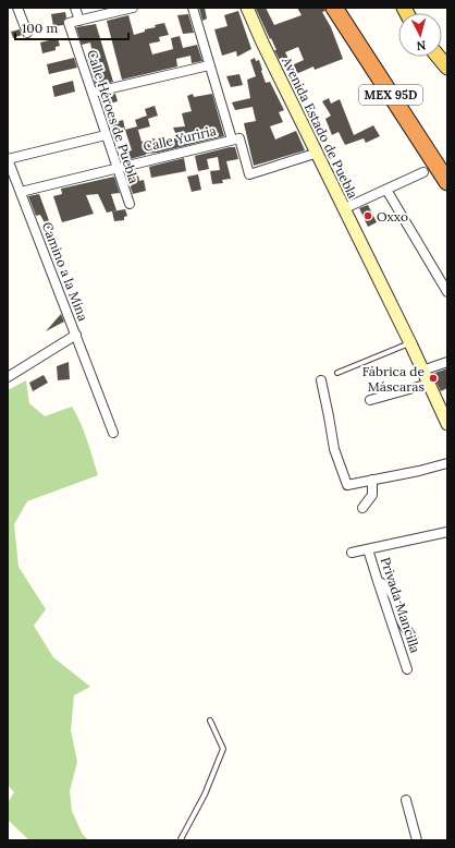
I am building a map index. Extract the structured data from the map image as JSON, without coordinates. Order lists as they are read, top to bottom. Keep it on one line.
{"streets":{"highway":["MEX 95D"],"street":["Calle Héroes de Puebla","Avenida Estado de Puebla","Calle Yuriria","Camino a la Mina","Privada Mancilla"]},"crossings":[["Calle Héroes de Puebla","Calle Yuriria"],["Avenida Estado de Puebla","Calle Yuriria"],["Calle Yuriria","Camino a la Mina"]],"places":["Oxxo","Fábrica de Máscaras"],"scale_bar":"100 m","north":"bottom"}
